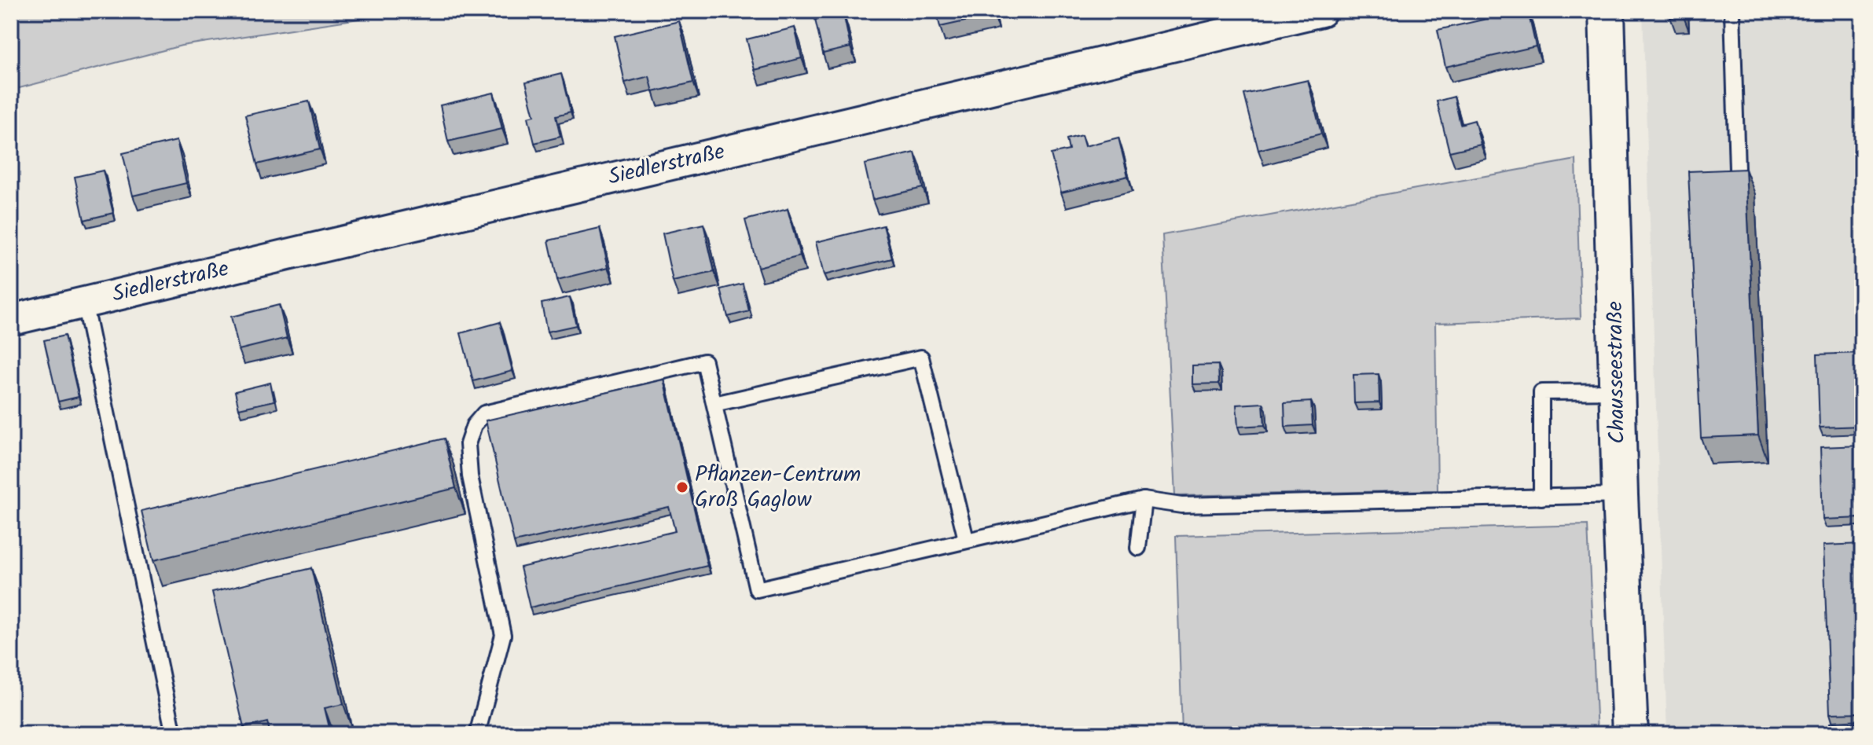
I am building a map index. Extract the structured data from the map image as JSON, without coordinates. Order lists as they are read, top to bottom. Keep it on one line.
{"streets":{"main road":["Chausseestraße"],"street":["Siedlerstraße"]},"places":["Pflanzen-Centrum Groß Gaglow"]}
